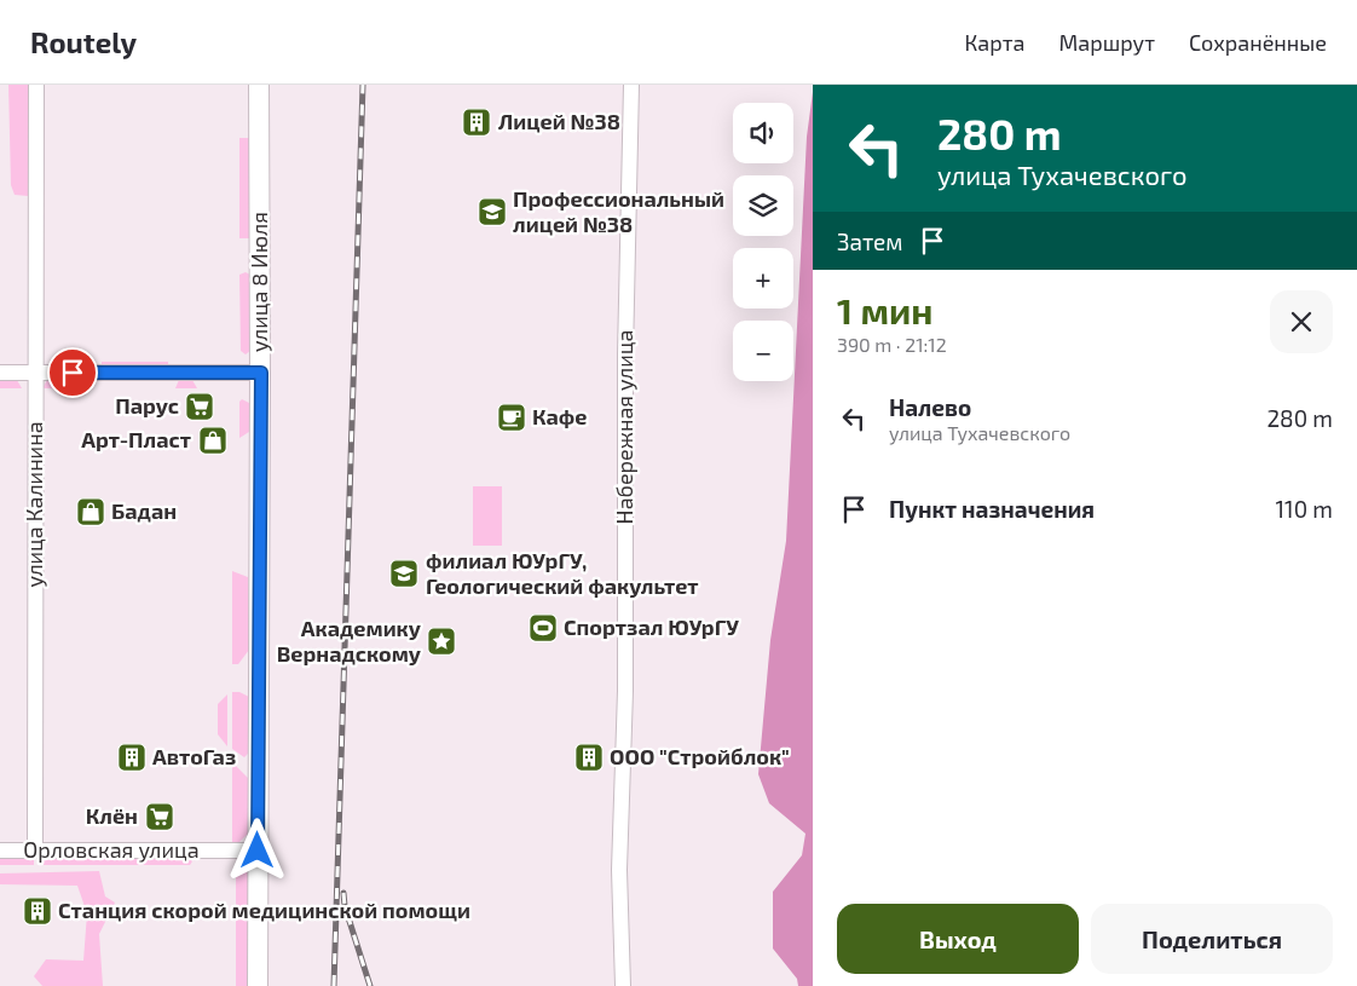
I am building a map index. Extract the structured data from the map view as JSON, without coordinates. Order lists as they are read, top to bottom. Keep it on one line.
{"streets":{"main road":["улица 8 Июля"],"street":["Набережная улица","улица Калинина","Орловская улица"]},"crossings":[["улица 8 Июля","Орловская улица"],["улица Калинина","Орловская улица"]],"places":{"building":["Лицей №38","АвтоГаз","ООО \"Стройблок\"","Станция скорой медицинской помощи"],"school or university":["Профессиональный лицей №38","филиал ЮУрГУ, Геологический факультет"],"supermarket":["Парус","Клён"],"cafe":["Кафе"],"shop":["Арт-Пласт","Бадан"],"sports":["Спортзал ЮУрГУ"],"place":["Академику Вернадскому"]},"page":{"header":"Routely","nav":["Карта","Маршрут","Сохранённые"],"turn":["280 m","улица Тухачевского"],"map_buttons":["+","−"],"then":"Затем","heading":["1 мин","390 m · 21:12"],"list":[{"name":"Налево","note":"улица Тухачевского","value":"280 m"},{"name":"Пункт назначения","value":"110 m"}],"buttons":["Выход","Поделиться"]}}
